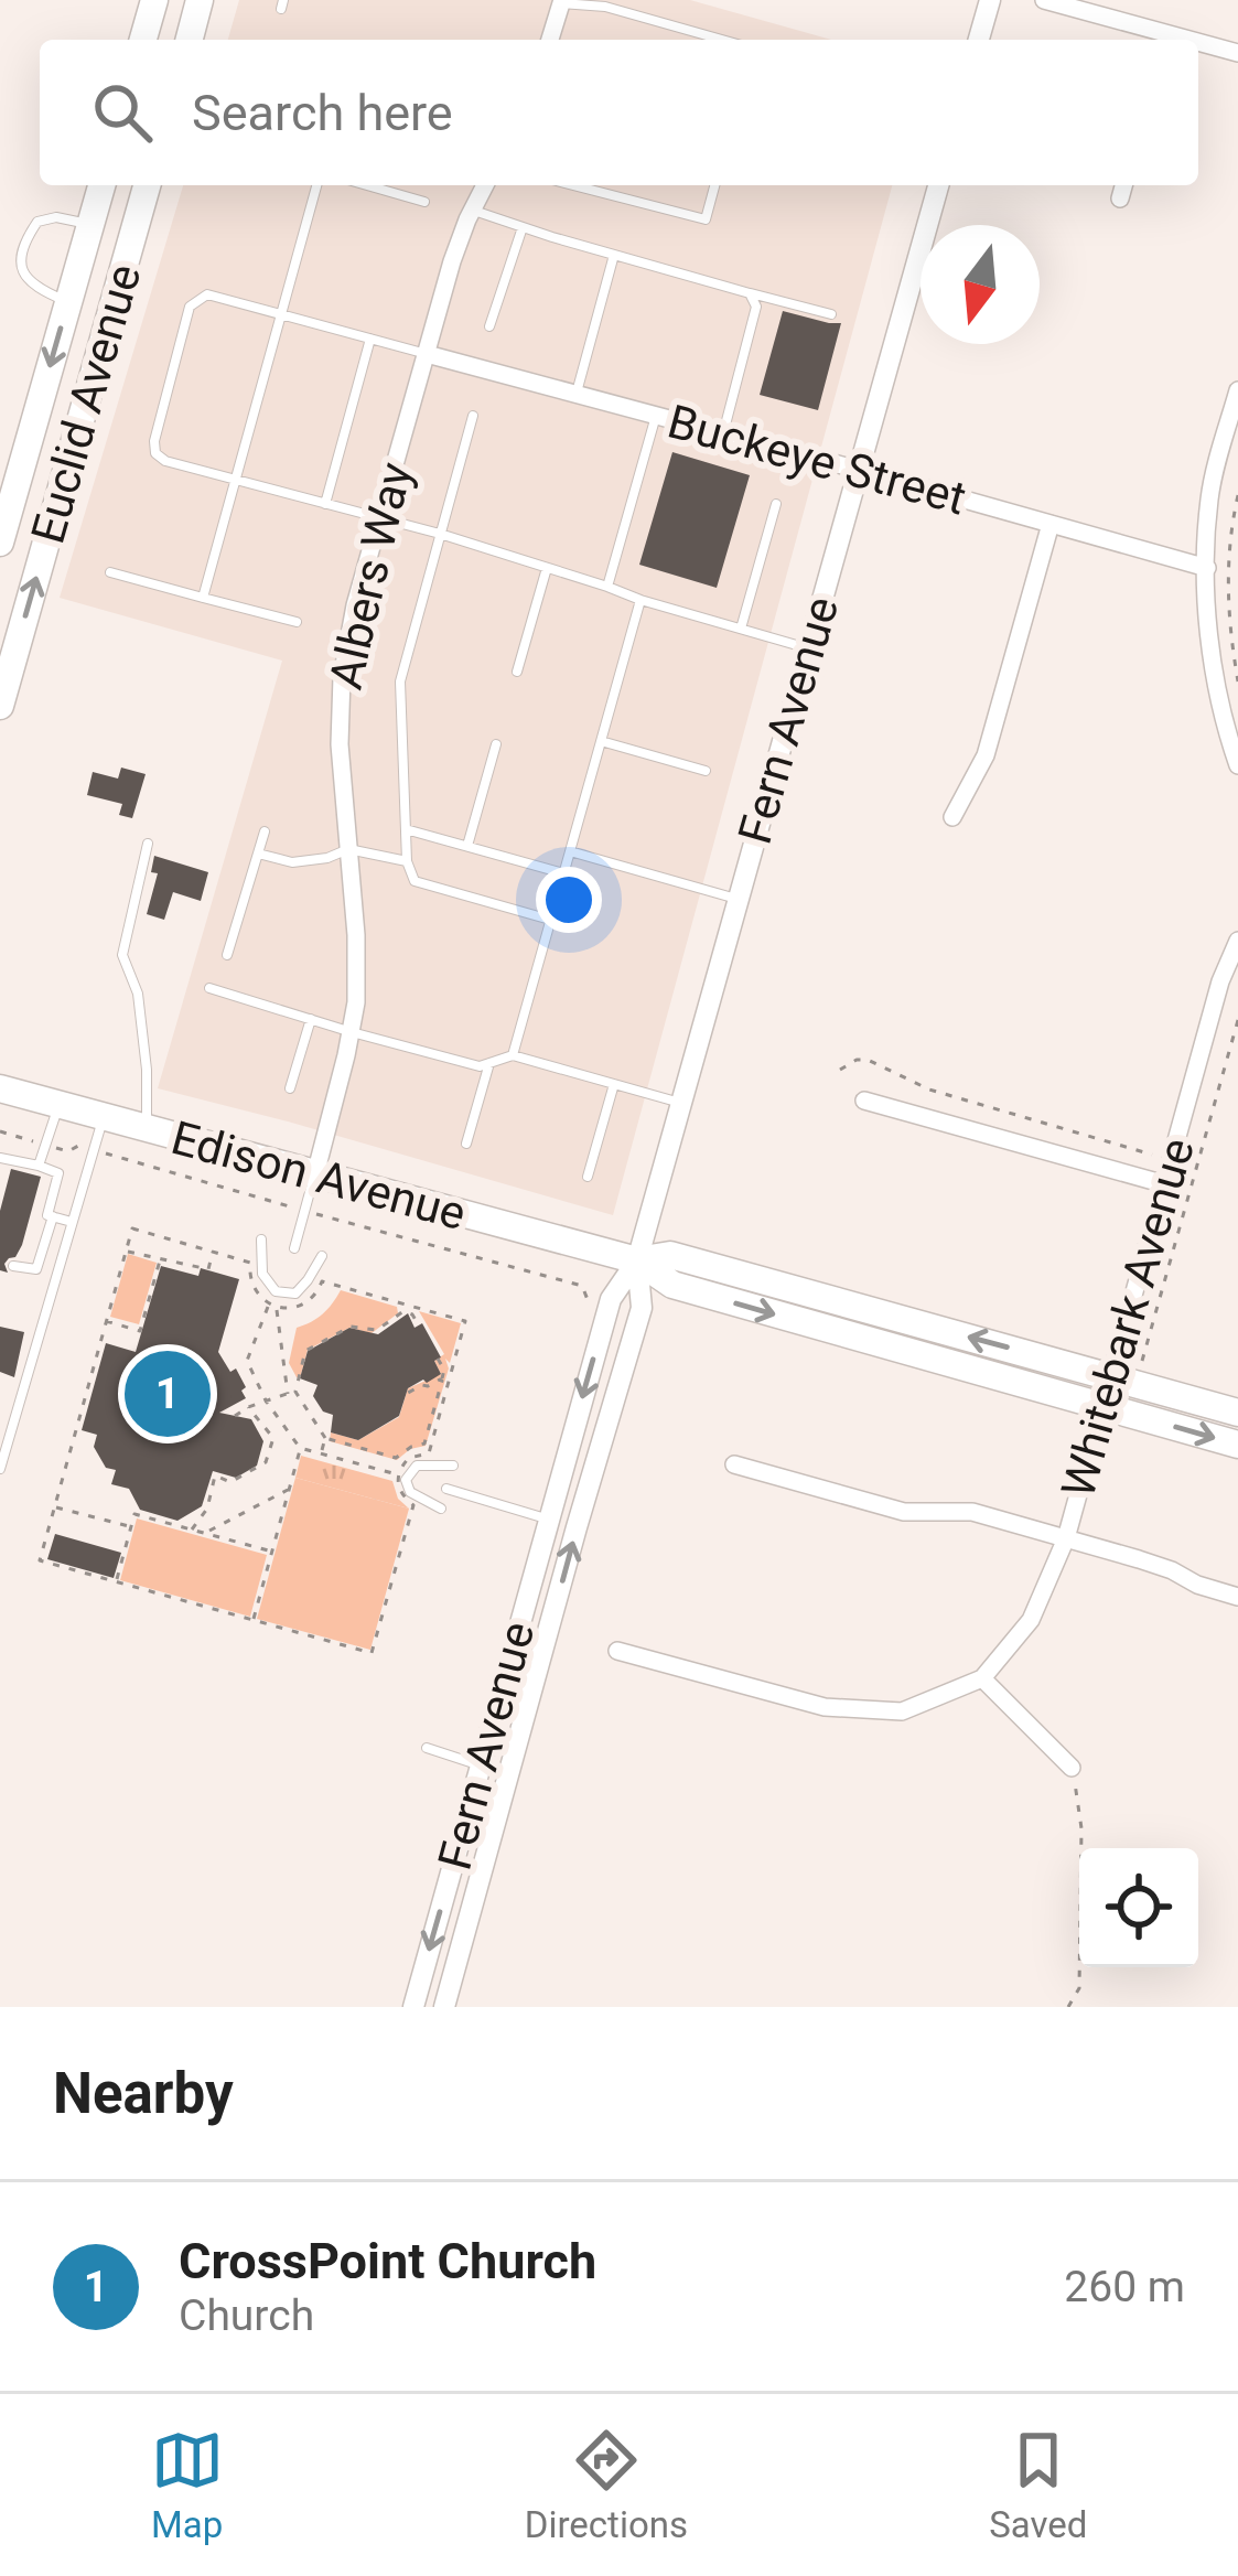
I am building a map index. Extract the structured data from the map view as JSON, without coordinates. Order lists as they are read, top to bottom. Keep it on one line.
{"streets":{"main road":["Euclid Avenue","Edison Avenue"],"street":["Buckeye Street","Albers Way","Fern Avenue","Whitebark Avenue"]},"crossings":[["Buckeye Street","Albers Way"],["Buckeye Street","Fern Avenue"],["Albers Way","Edison Avenue"],["Fern Avenue","Edison Avenue"],["Edison Avenue","Whitebark Avenue"]],"north":"bottom","page":{"search":"Search here","pins":"1","heading":"Nearby","list":[{"mark":"1","name":"CrossPoint Church","note":"Church","value":"260 m"}],"nav":["Map","Directions","Saved"]}}
